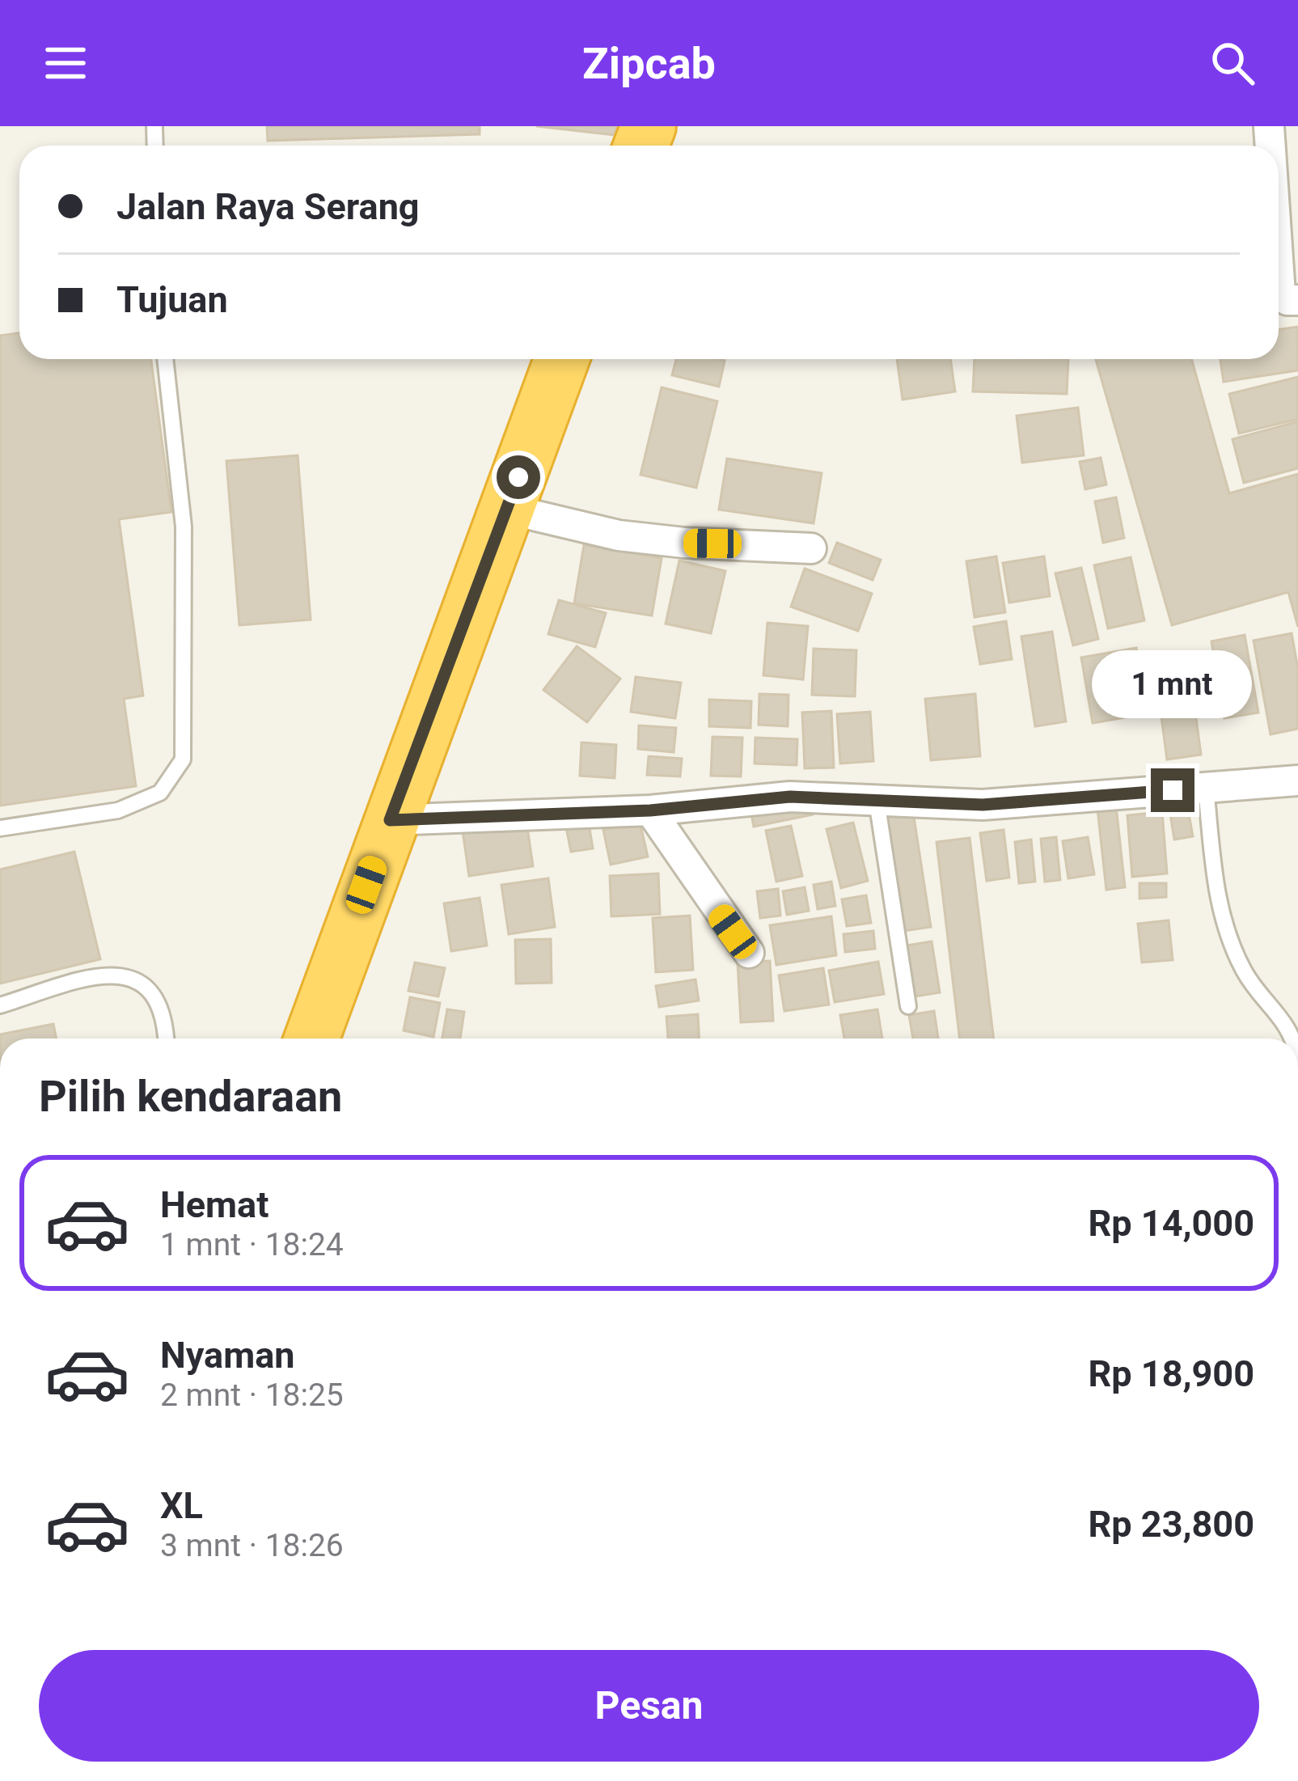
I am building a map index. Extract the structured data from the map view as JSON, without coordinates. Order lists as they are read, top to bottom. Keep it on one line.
{"page":{"header":"Zipcab","banner":["Jalan Raya Serang","Tujuan"],"bubble":"1 mnt","heading":"Pilih kendaraan","list":[{"name":"Hemat","note":"1 mnt · 18:24","value":"Rp 14,000"},{"name":"Nyaman","note":"2 mnt · 18:25","value":"Rp 18,900"},{"name":"XL","note":"3 mnt · 18:26","value":"Rp 23,800"}],"buttons":"Pesan"}}
